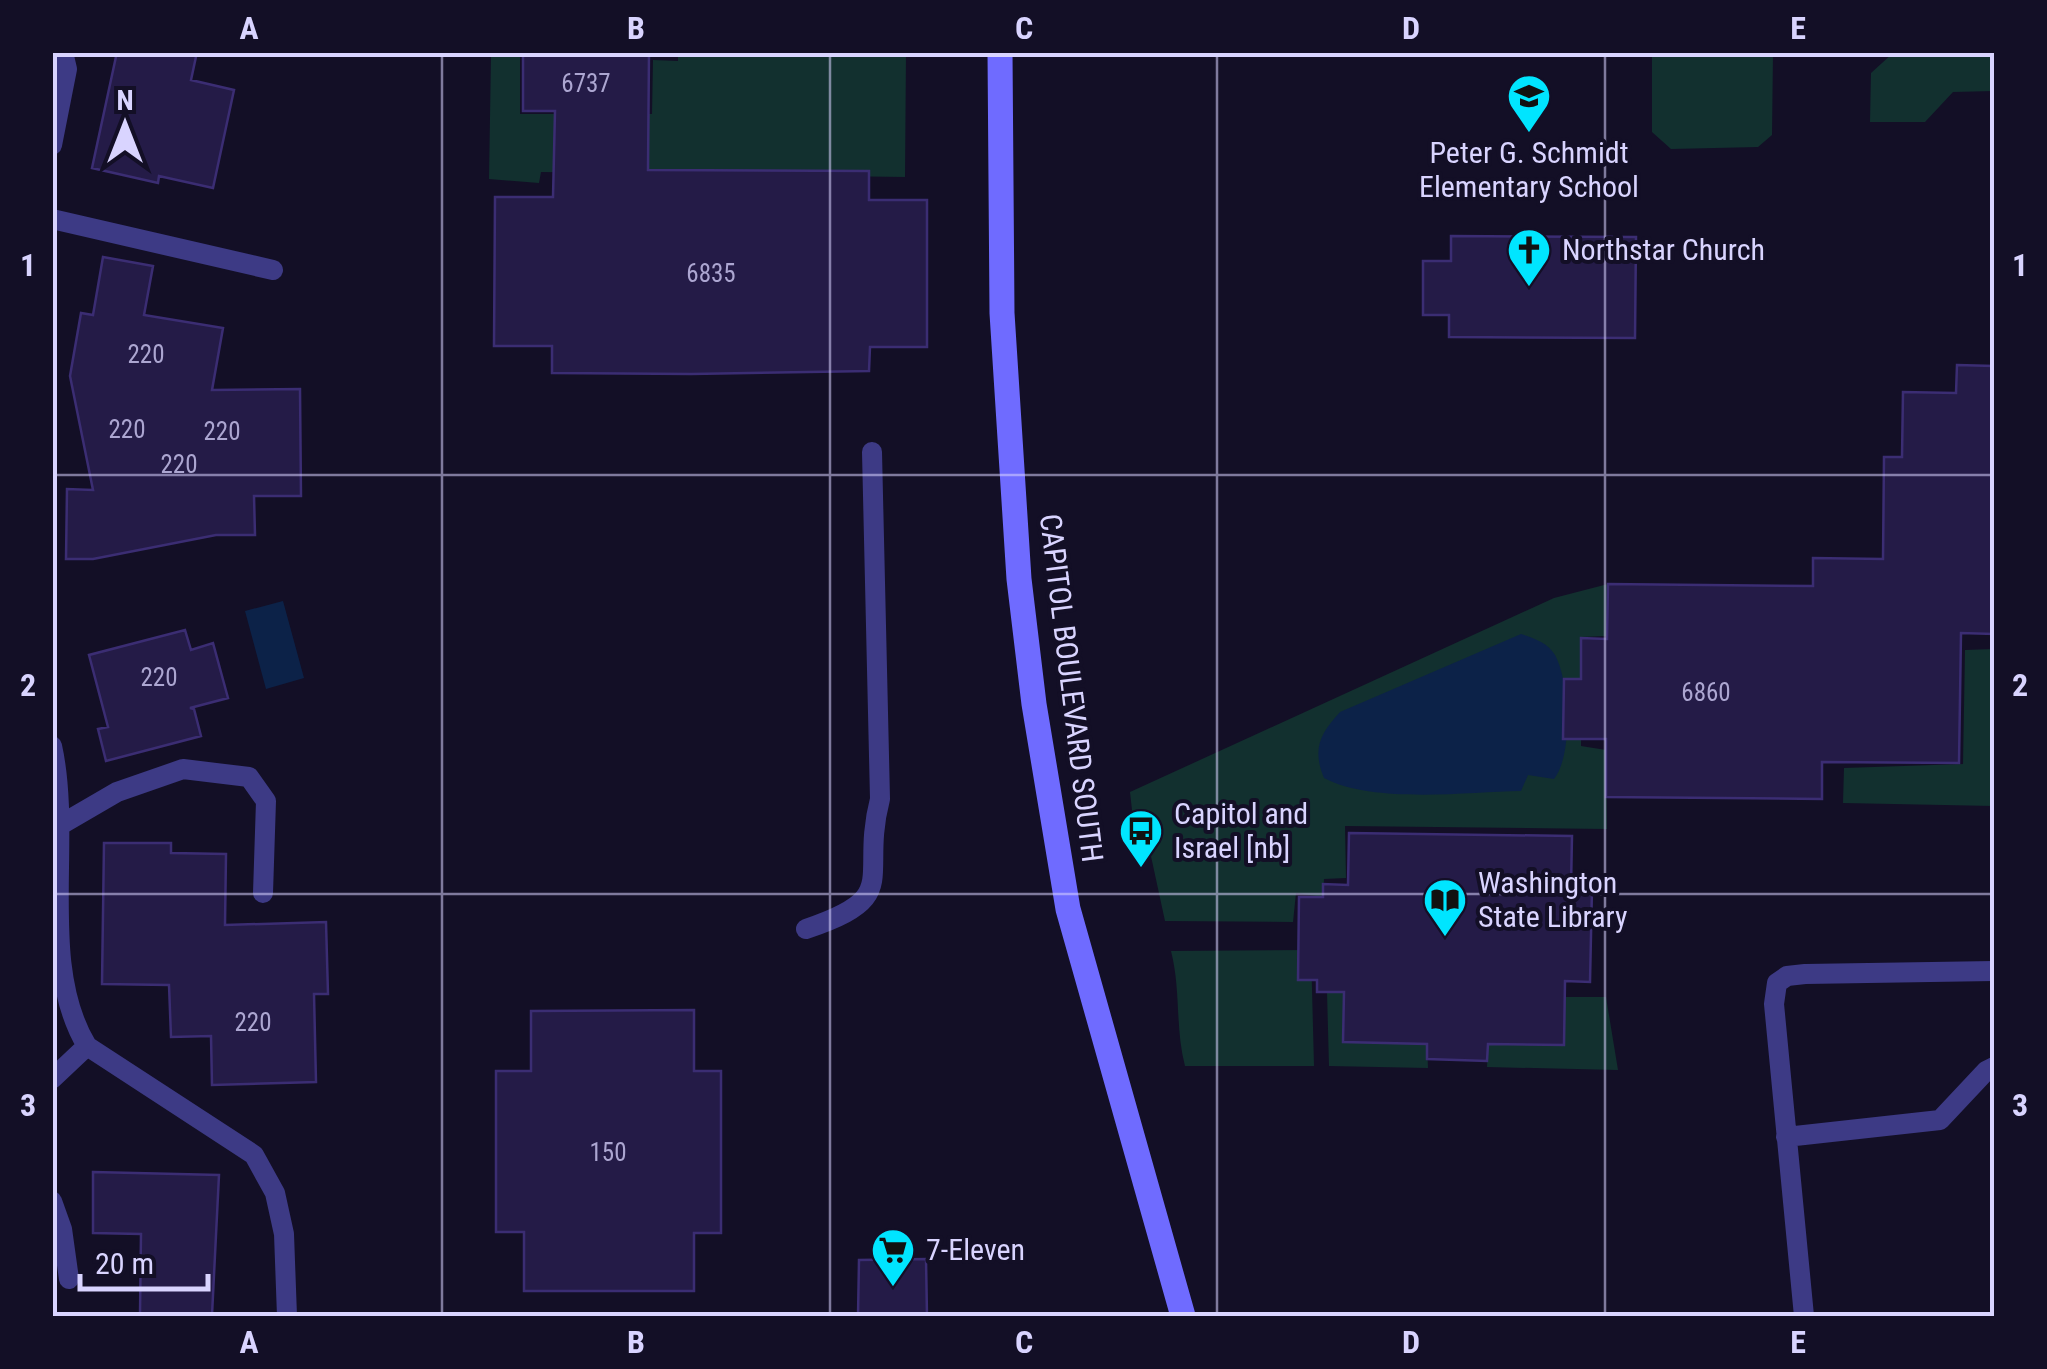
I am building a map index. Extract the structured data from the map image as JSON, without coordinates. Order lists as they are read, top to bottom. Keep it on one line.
{"streets":{"main road":["CAPITOL BOULEVARD SOUTH"]},"places":{"school or university":["Peter G. Schmidt Elementary School"],"church":["Northstar Church"],"bus stop":["Capitol and Israel [nb]"],"library":["Washington State Library"],"supermarket":["7-Eleven"]},"house_numbers":["6737","6835","220","220","220","220","220","6860","220","150"],"scale_bar":"20 m","north":"top","grid":{"columns":["A","B","C","D","E"],"rows":["1","2","3"]}}
